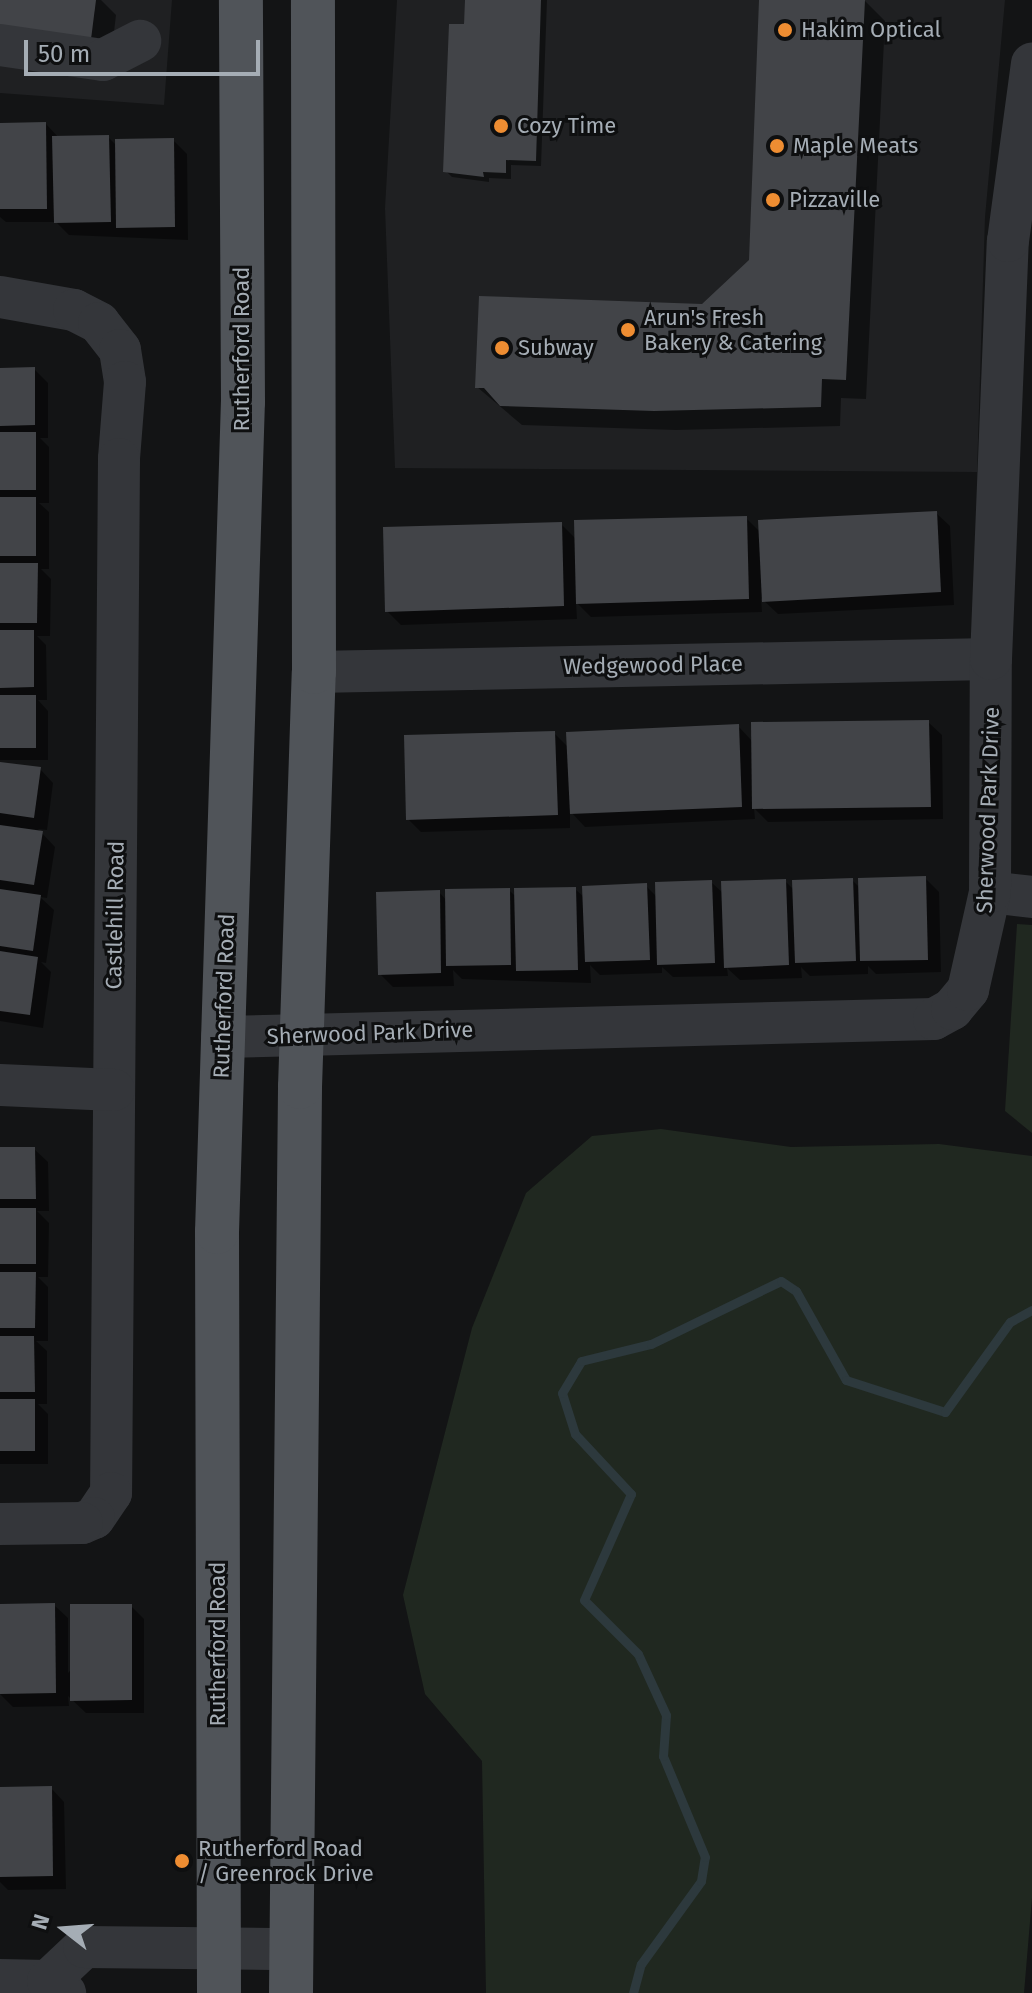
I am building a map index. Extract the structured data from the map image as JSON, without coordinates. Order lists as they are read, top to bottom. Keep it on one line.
{"streets":{"main road":["Rutherford Road"],"street":["Wedgewood Place","Sherwood Park Drive","Castlehill Road"]},"crossings":[["Rutherford Road","Sherwood Park Drive"],["Wedgewood Place","Sherwood Park Drive"]],"places":["Hakim Optical","Cozy Time","Maple Meats","Pizzaville","Arun's Fresh Bakery & Catering","Subway","Rutherford Road / Greenrock Drive"],"scale_bar":"50 m","north":"left"}
